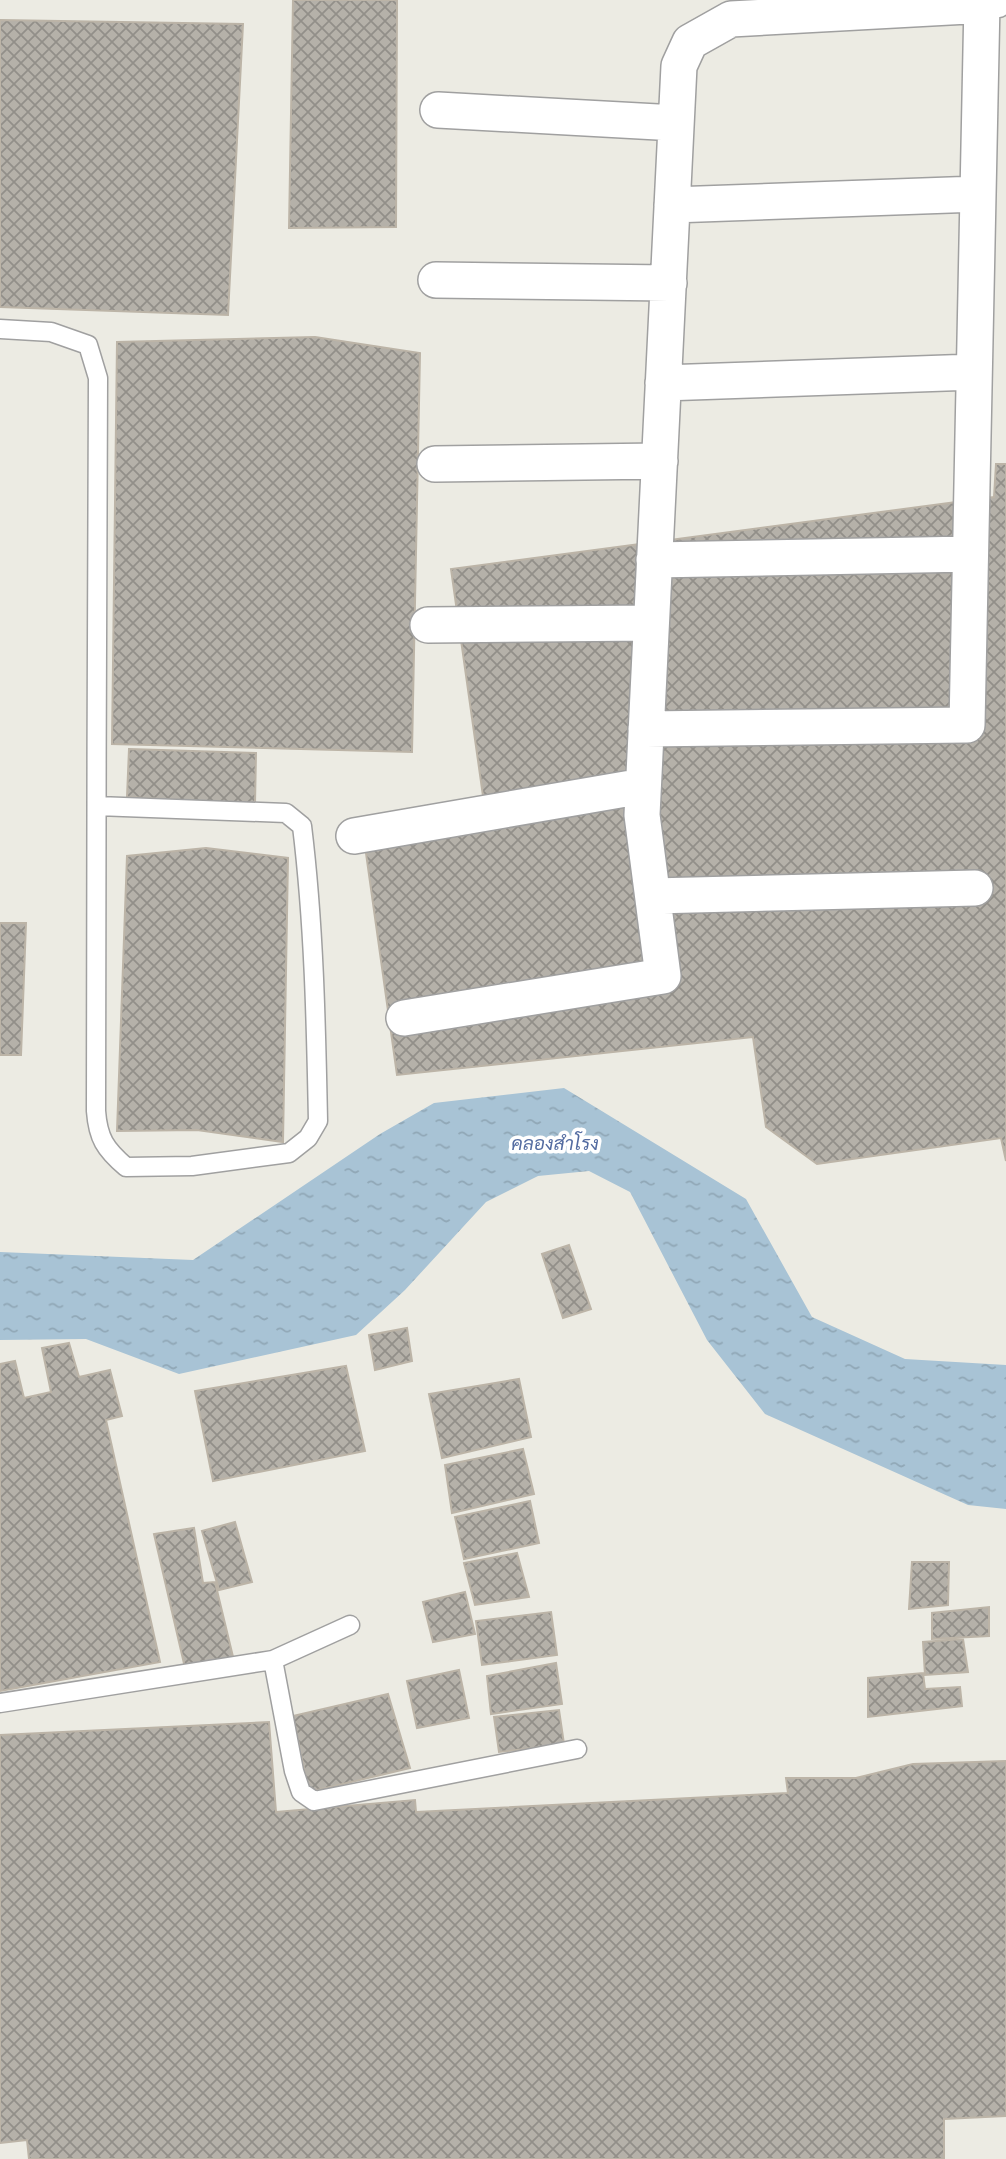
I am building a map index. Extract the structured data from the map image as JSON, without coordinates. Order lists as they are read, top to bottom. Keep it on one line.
{"water":["คลองสำโรง"]}
